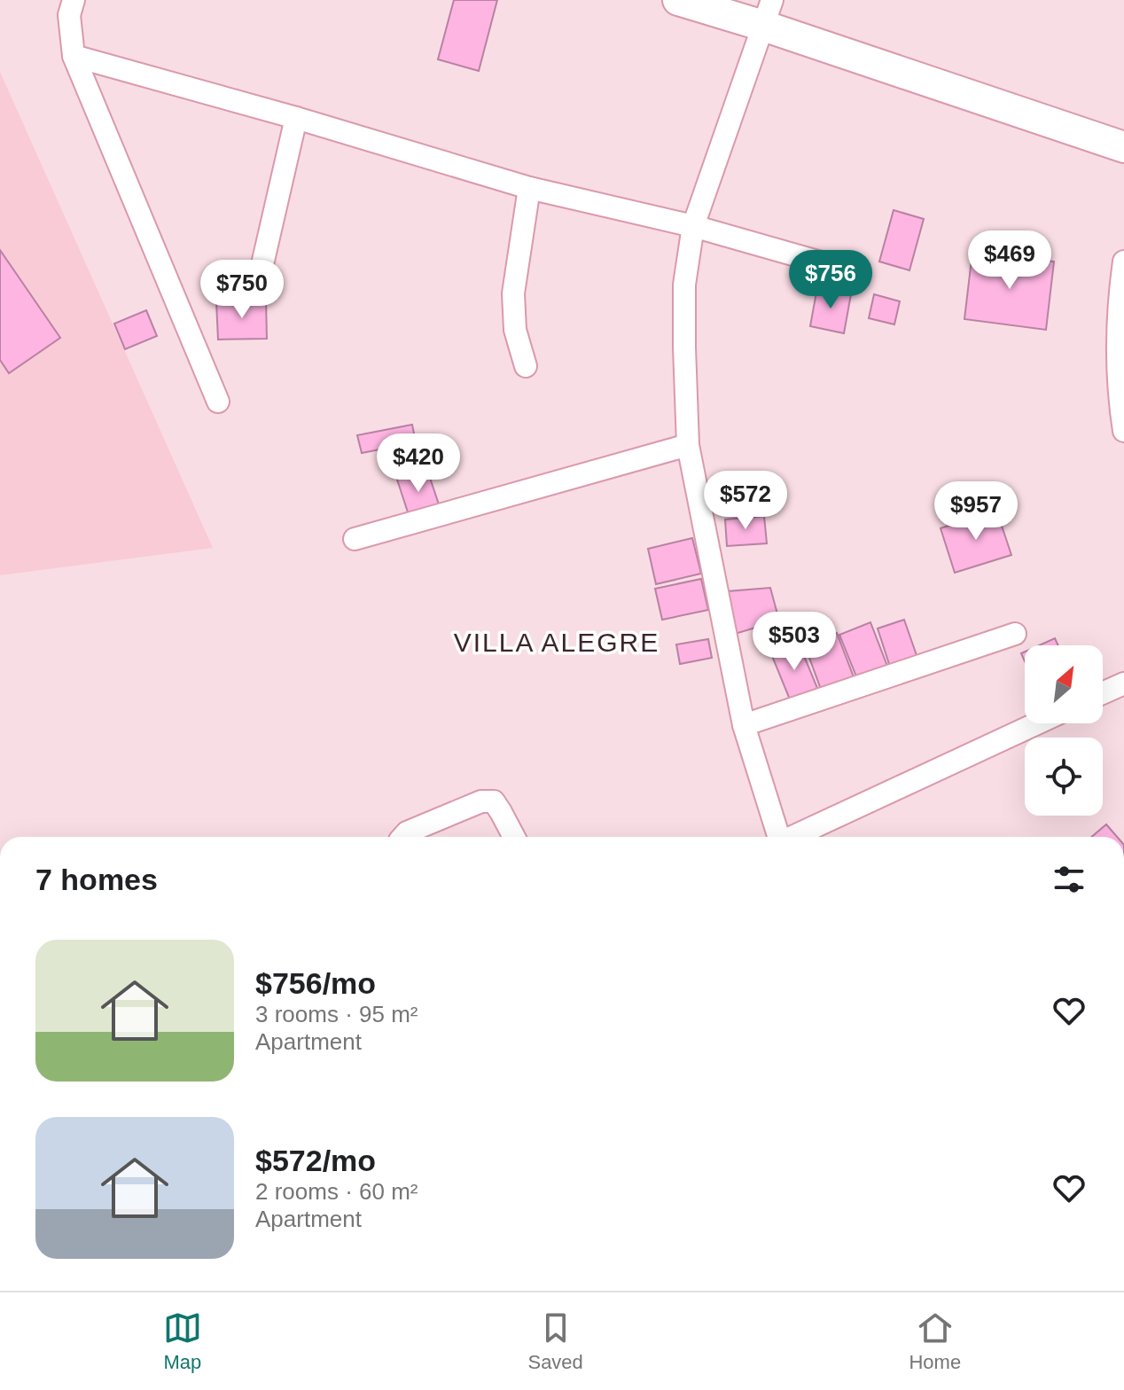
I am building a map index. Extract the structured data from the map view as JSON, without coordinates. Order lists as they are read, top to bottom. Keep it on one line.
{"districts":["VILLA ALEGRE"],"north":"top right","page":{"price":["$469","$756","$750","$420","$572","$957","$503"],"heading":"7 homes","list":[{"name":"$756/mo","note":"3 rooms · 95 m² · Apartment"},{"name":"$572/mo","note":"2 rooms · 60 m² · Apartment"}],"tabs":["Map","Saved","Home"]}}
